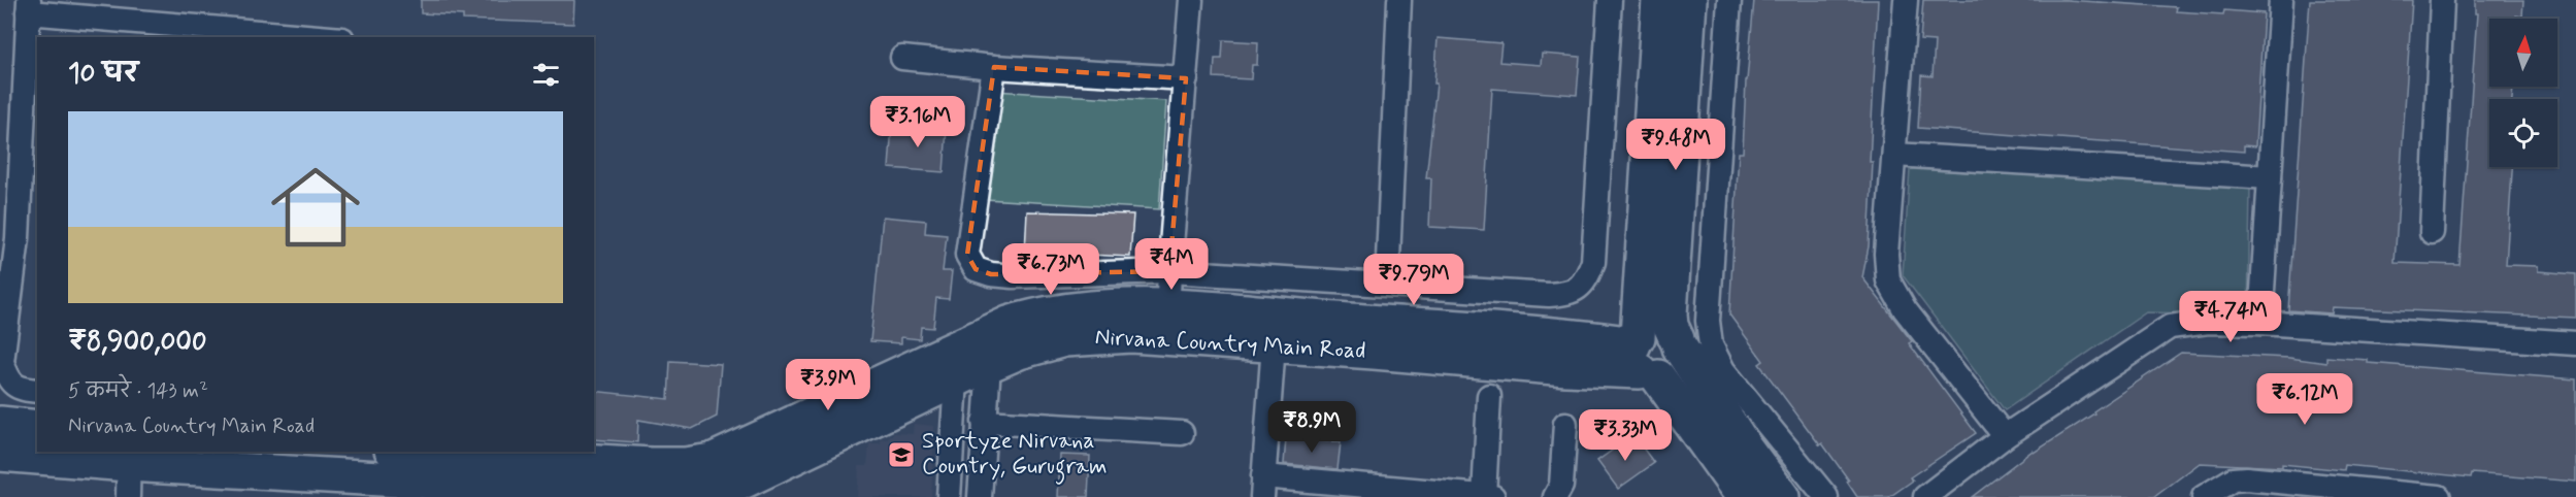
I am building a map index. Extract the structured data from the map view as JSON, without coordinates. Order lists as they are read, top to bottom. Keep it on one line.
{"streets":{"street":["Nirvana Country Main Road"]},"places":{"school or university":["Sportyze Nirvana Country, Gurugram"]},"north":"top","page":{"heading":"10 घर","price":["₹3.16M","₹9.48M","₹4M","₹6.73M","₹9.79M","₹4.74M","₹3.9M","₹6.12M","₹8.9M","₹3.33M"],"list":[{"name":"₹8,900,000","note":"5 कमरे · 143 m² · Nirvana Country Main Road"}]}}
